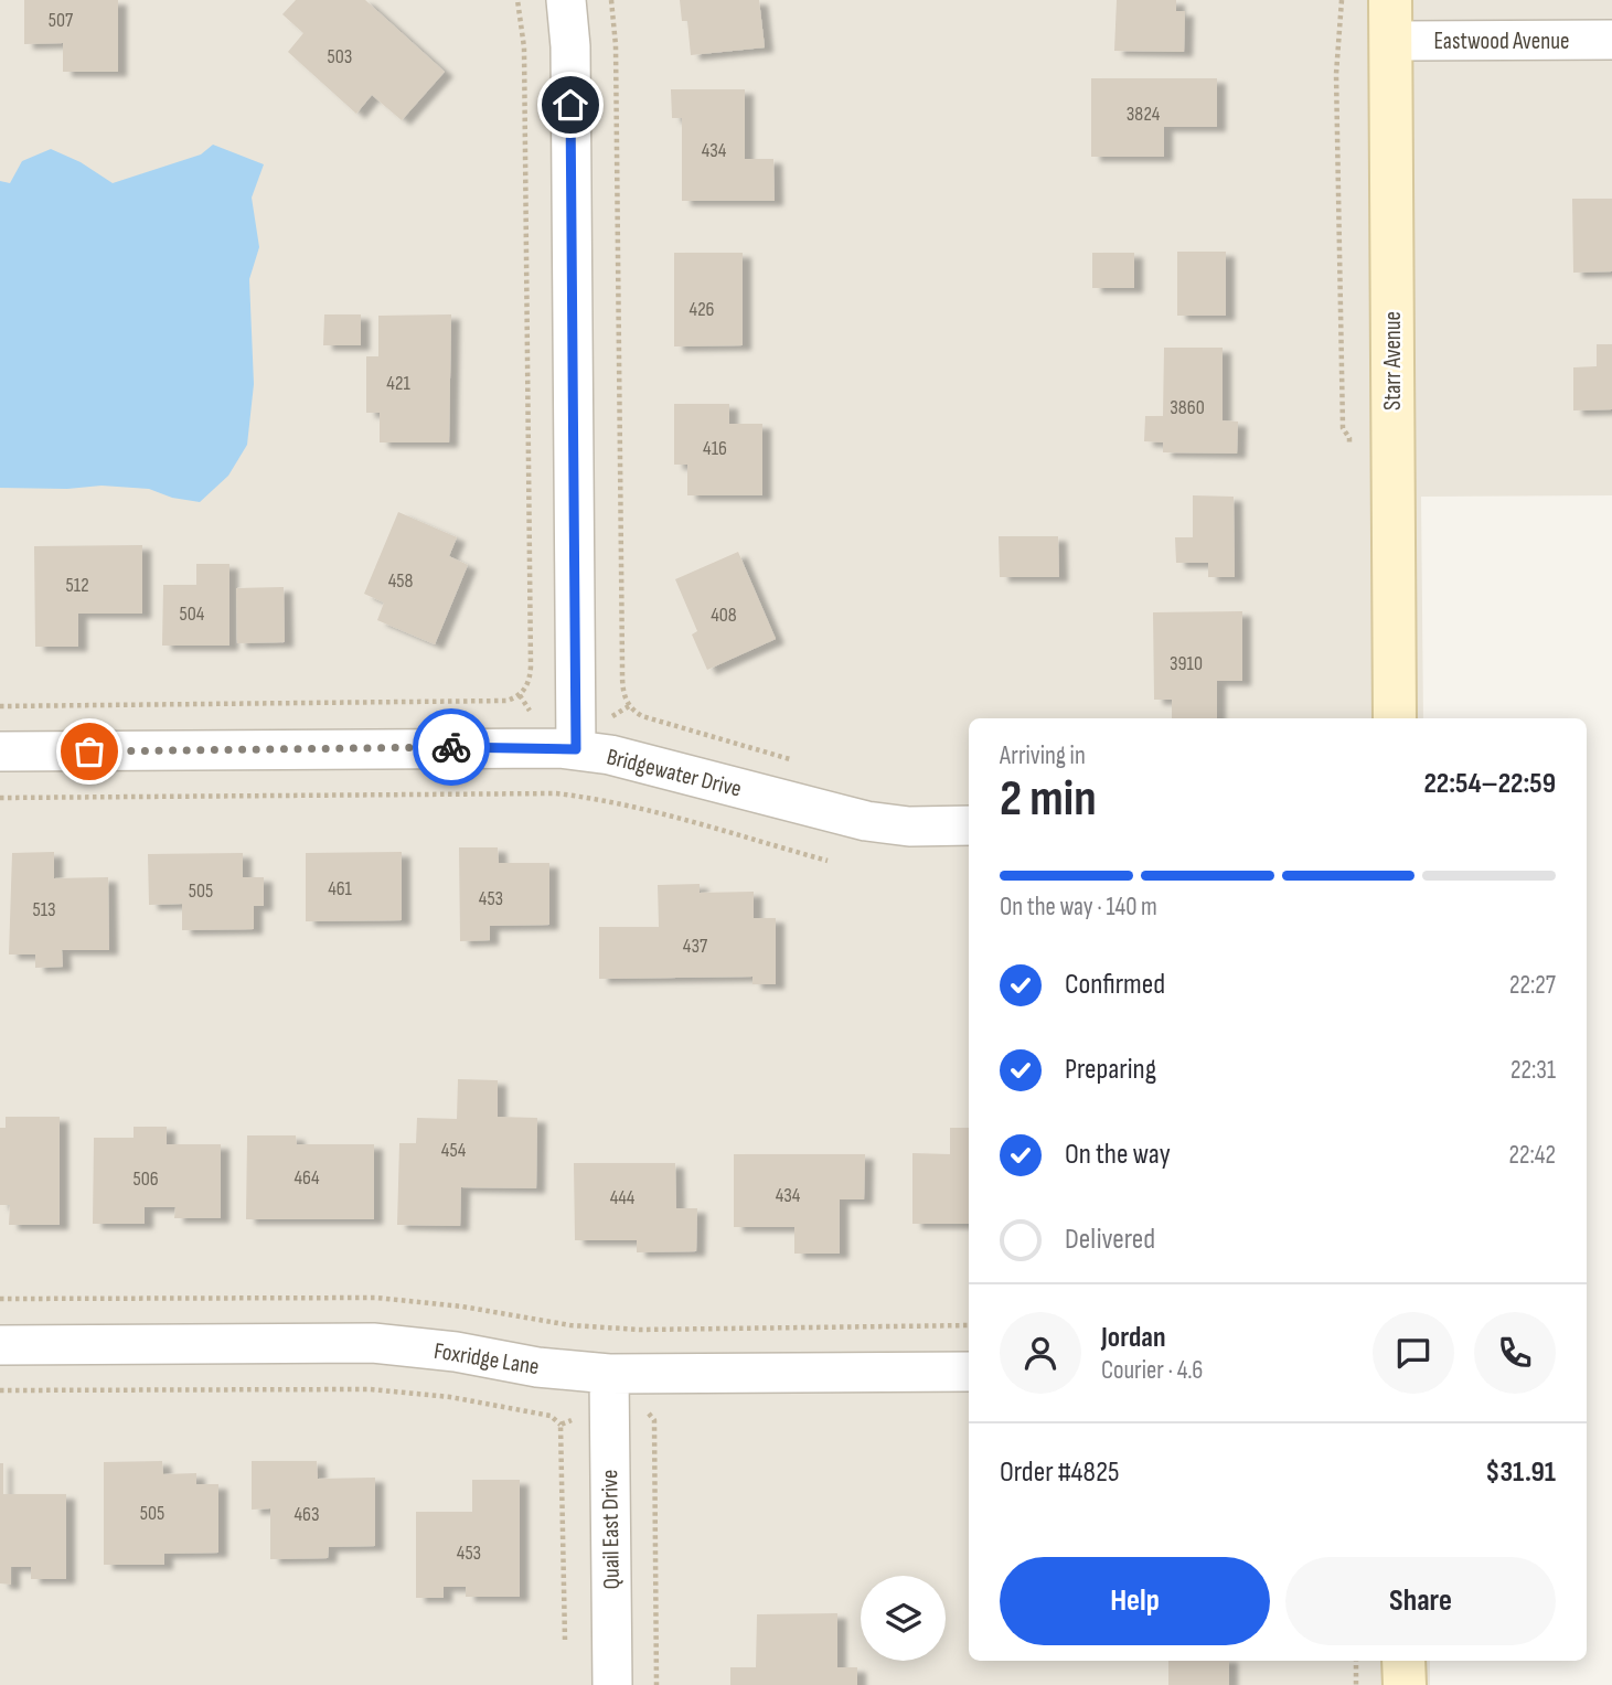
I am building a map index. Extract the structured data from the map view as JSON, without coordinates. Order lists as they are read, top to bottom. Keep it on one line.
{"streets":{"street":["Eastwood Avenue","Starr Avenue","Bridgewater Drive","Foxridge Lane","Quail East Drive"]},"crossings":[["Eastwood Avenue","Starr Avenue"],["Foxridge Lane","Quail East Drive"]],"house_numbers":["507","503","3824","434","426","421","3860","416","458","512","504","408","3910","461","505","453","513","437","454","464","506","434","444","505","463","453"],"page":{"heading":["2 min","Arriving in","22:54–22:59"],"panel":["Jordan","Courier · 4.6","Order #4825","$31.91"],"bar":"On the way · 140 m","list":[["Confirmed","22:27"],["Preparing","22:31"],["On the way","22:42"],"Delivered"],"buttons":["Help","Share"]}}
